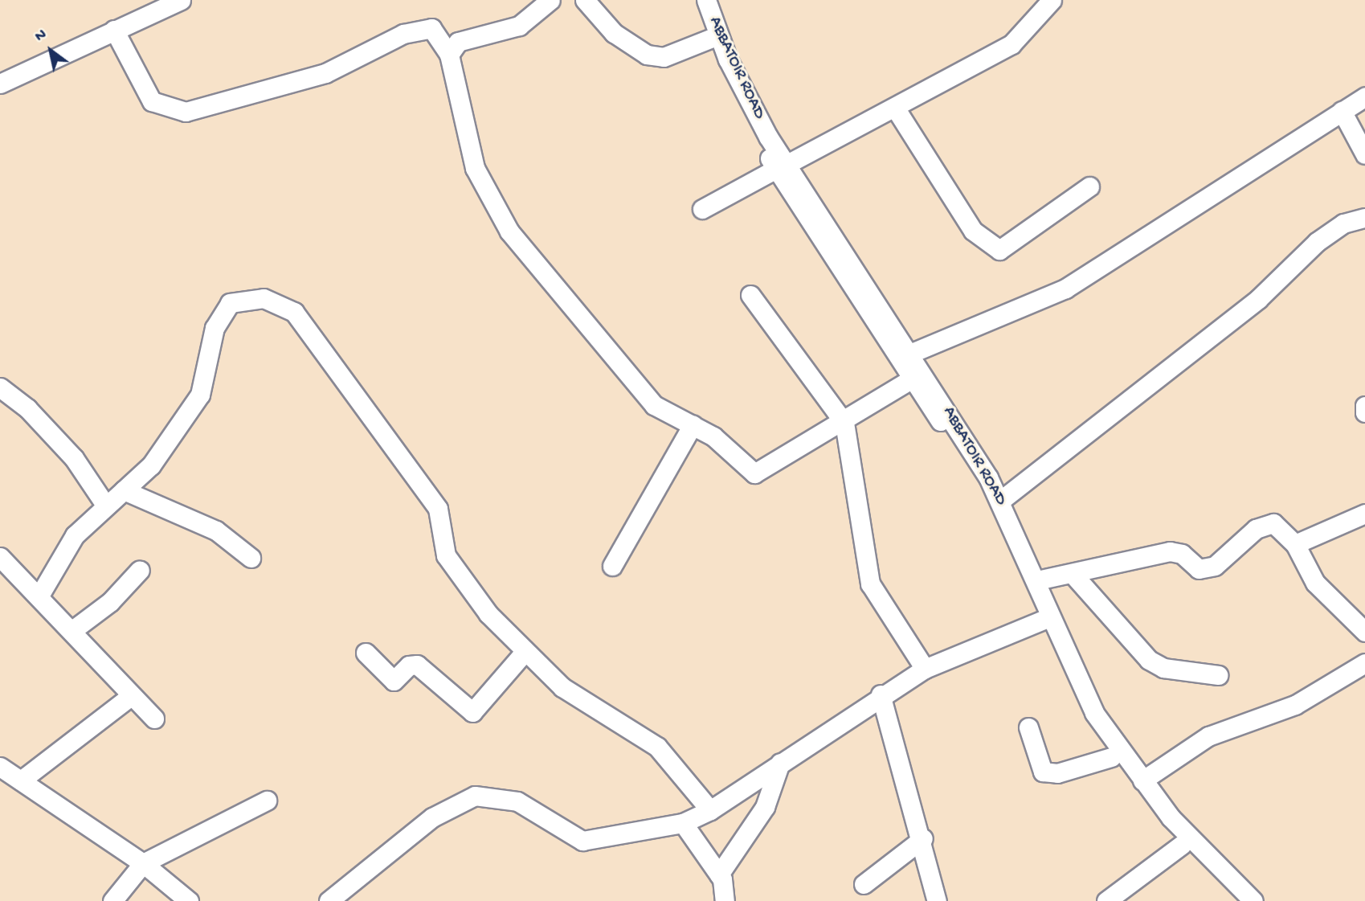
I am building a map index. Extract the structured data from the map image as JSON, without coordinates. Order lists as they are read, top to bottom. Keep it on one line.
{"streets":{"street":["ABBATOIR ROAD"]},"north":"top left"}
